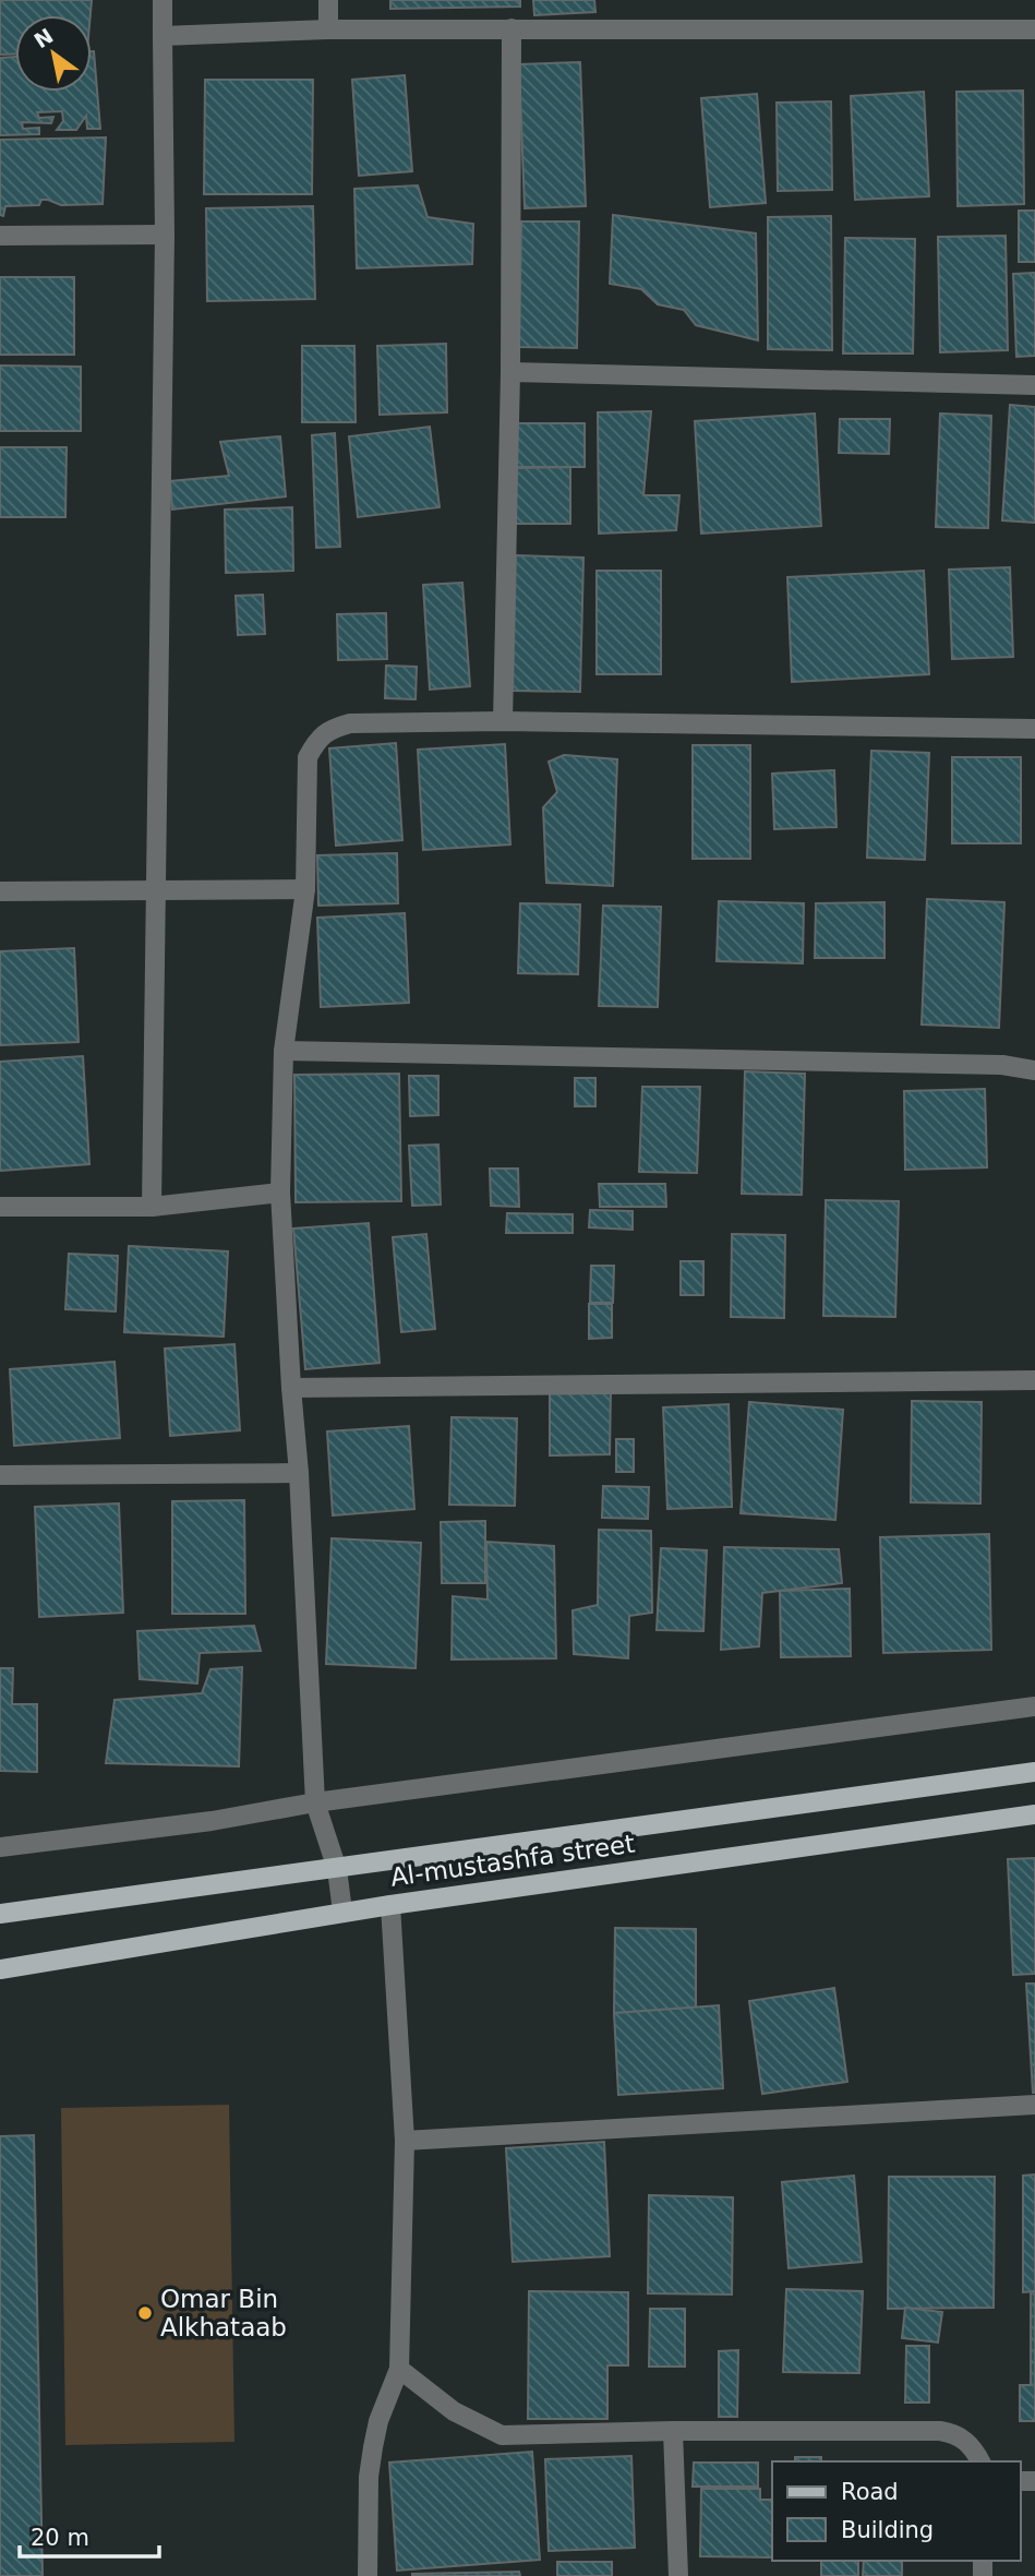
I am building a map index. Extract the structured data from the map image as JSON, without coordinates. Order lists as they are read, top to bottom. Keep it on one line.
{"streets":{"main road":["Al-mustashfa street"]},"places":["Omar Bin Alkhataab"],"legend":["Road","Building"],"scale_bar":"20 m","north":"top left"}
